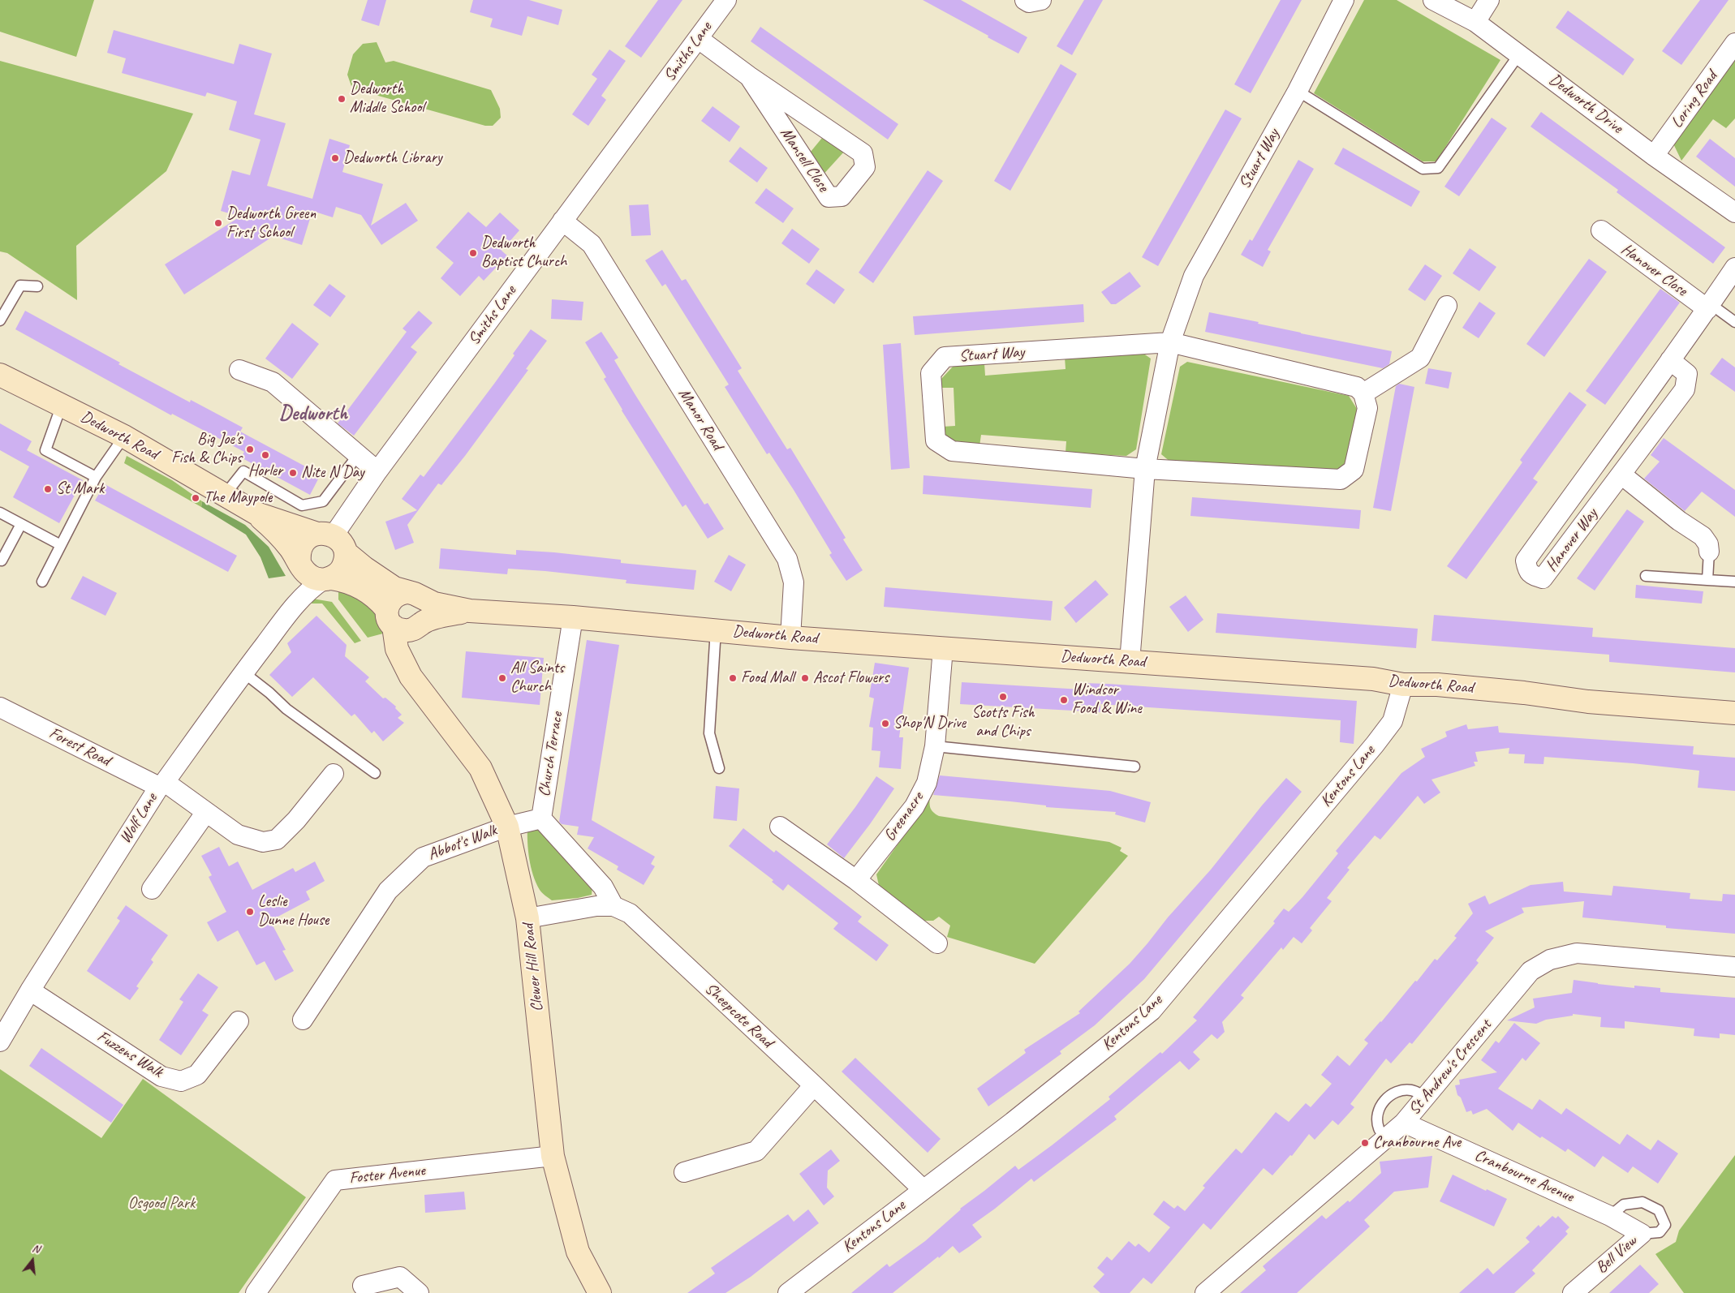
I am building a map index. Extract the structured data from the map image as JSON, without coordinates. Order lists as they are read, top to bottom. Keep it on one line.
{"streets":{"main road":["Dedworth Road","Clewer Hill Road"],"street":["Smiths Lane","Loring Road","Dedworth Drive","Stuart Way","Mansell Close","Hanover Close","Manor Road","Hanover Way","Forest Road","Church Terrace","Kentons Lane","Greenacre","Wolf Lane","Abbot's Walk","Sheepcote Road","Fuzzens Walk","St Andrew's Crescent","Foster Avenue","Cranbourne Avenue","Bell View"]},"crossings":[["Smiths Lane","Mansell Close"],["Smiths Lane","Manor Road"],["Smiths Lane","Dedworth Road"],["Smiths Lane","Wolf Lane"],["Loring Road","Dedworth Drive"],["Stuart Way","Dedworth Road"],["Hanover Close","Hanover Way"],["Manor Road","Dedworth Road"],["Dedworth Road","Church Terrace"],["Dedworth Road","Kentons Lane"],["Dedworth Road","Greenacre"],["Dedworth Road","Wolf Lane"],["Dedworth Road","Clewer Hill Road"],["Forest Road","Wolf Lane"],["Church Terrace","Abbot's Walk"],["Kentons Lane","Sheepcote Road"],["Wolf Lane","Fuzzens Walk"],["Abbot's Walk","Clewer Hill Road"],["Clewer Hill Road","Sheepcote Road"],["Clewer Hill Road","Foster Avenue"],["St Andrew's Crescent","Cranbourne Avenue"],["Cranbourne Avenue","Bell View"]],"districts":["Dedworth"],"parks":["Osgood Park"],"places":["Dedworth Middle School","Dedworth Library","Dedworth Green First School","Dedworth Baptist Church","Big Joe's Fish & Chips","Horler","Nite N Day","St Mark","The Maypole","All Saints Church","Food Mall","Ascot Flowers","Scotts Fish and Chips","Windsor Food & Wine","Shop'N Drive","Leslie Dunne House","Cranbourne Ave"],"north":"top"}
